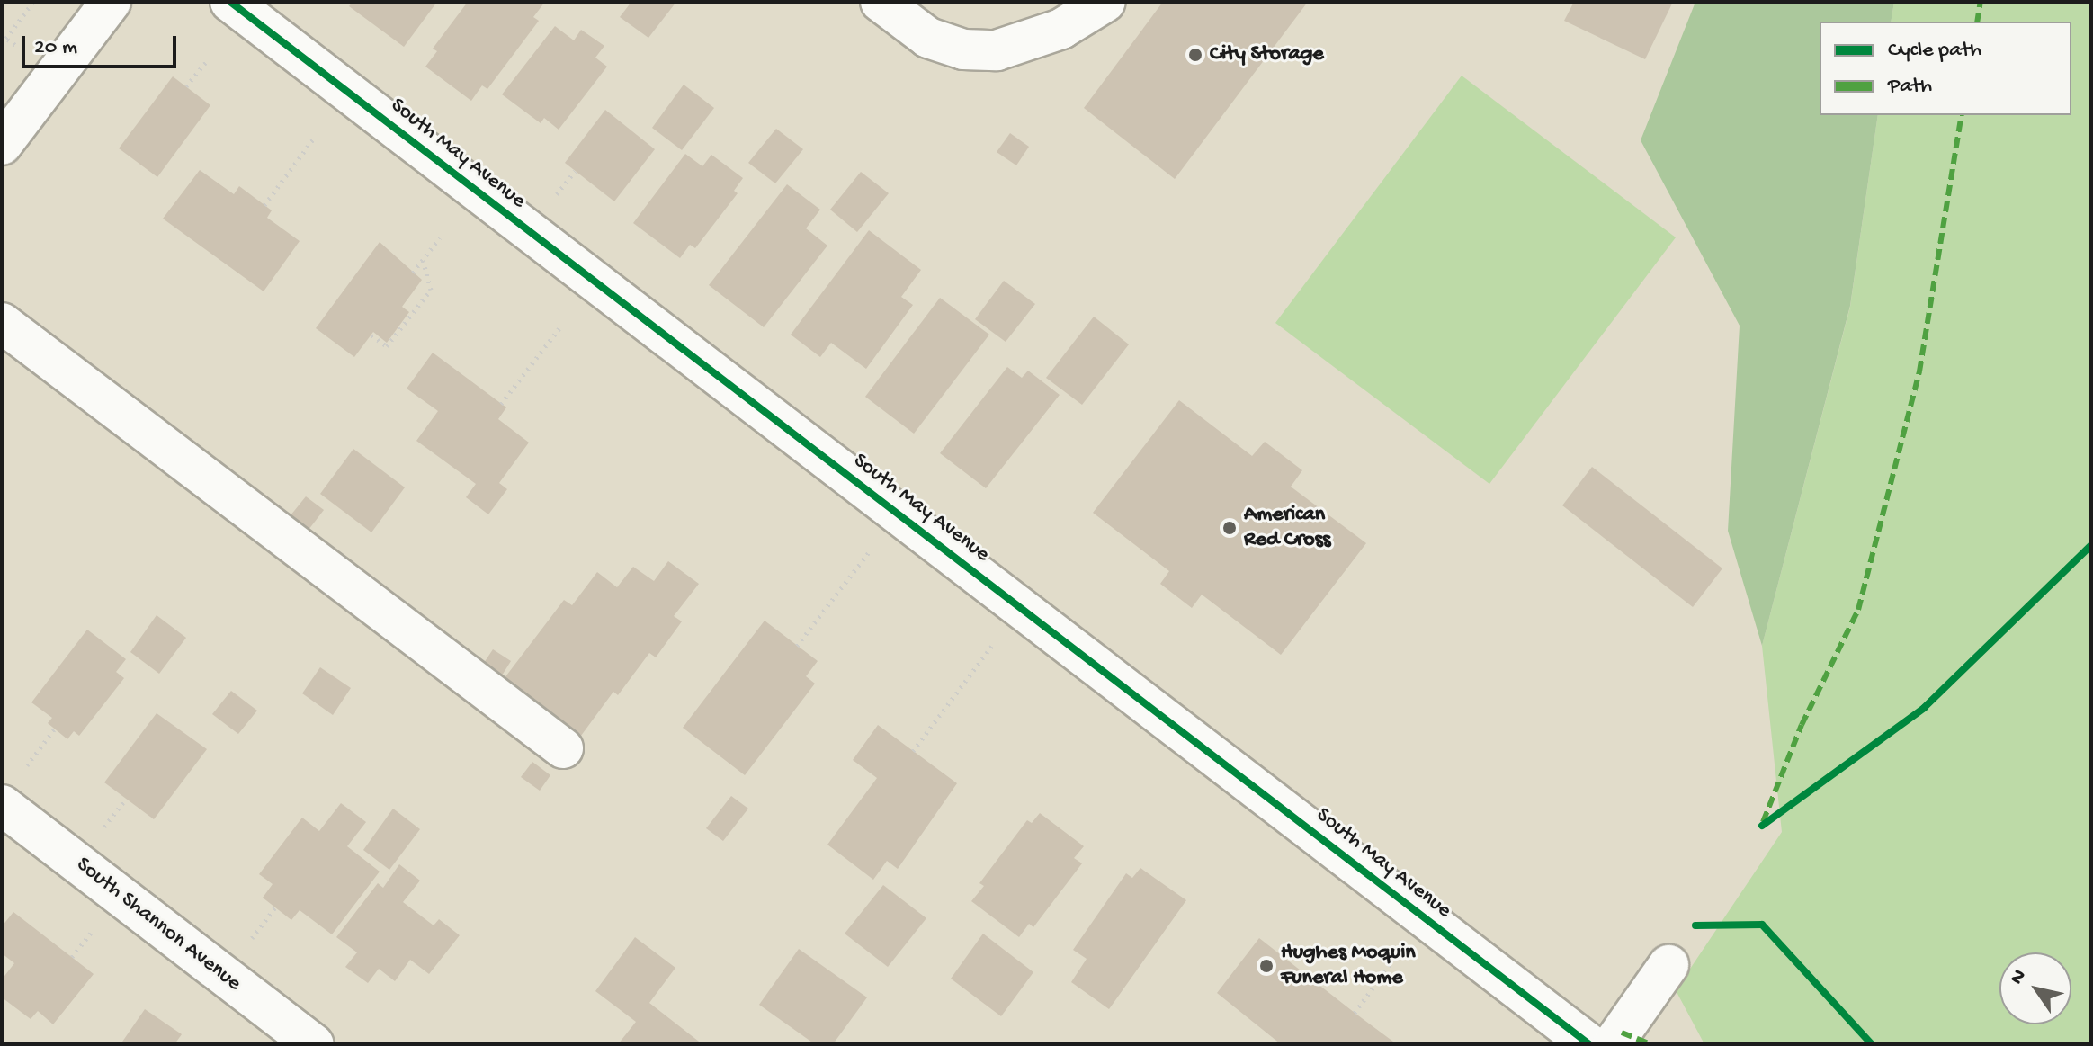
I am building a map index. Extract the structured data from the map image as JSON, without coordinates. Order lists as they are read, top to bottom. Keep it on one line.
{"streets":{"street":["South May Avenue","South Shannon Avenue"]},"places":["City Storage","American Red Cross","Hughes Moquin Funeral Home"],"legend":["Cycle path","Path"],"scale_bar":"20 m","north":"top left"}
